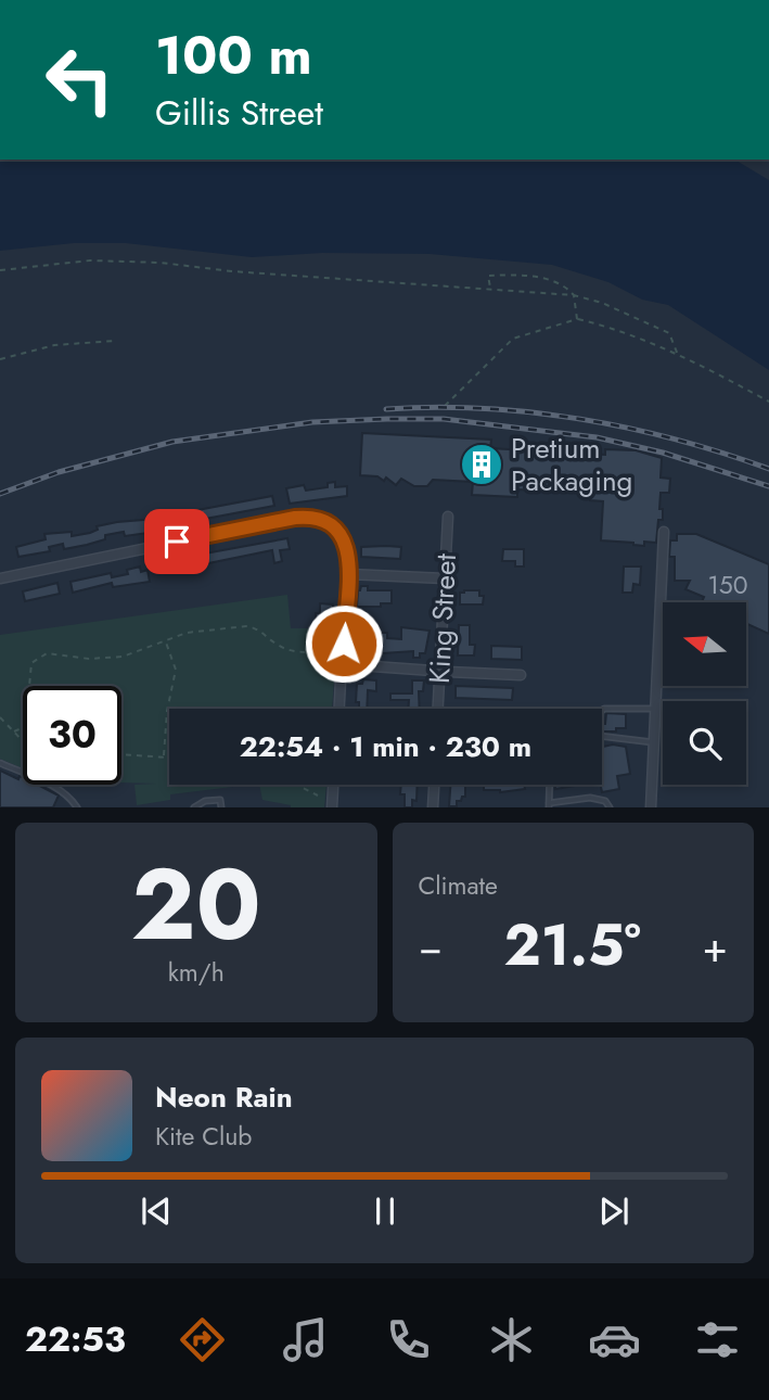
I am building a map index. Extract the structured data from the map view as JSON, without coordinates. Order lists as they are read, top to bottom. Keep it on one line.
{"streets":{"street":["King Street"]},"places":{"building":["Pretium Packaging"]},"house_numbers":["150"],"north":"left","page":{"turn":["100 m","Gillis Street"],"limit":"30","trip":"22:54 · 1 min · 230 m","tile":[["20","km/h"],"Climate"],"heat":["−","21.5°","+"],"song":["Neon Rain","Kite Club"],"tabs":"22:53"}}
